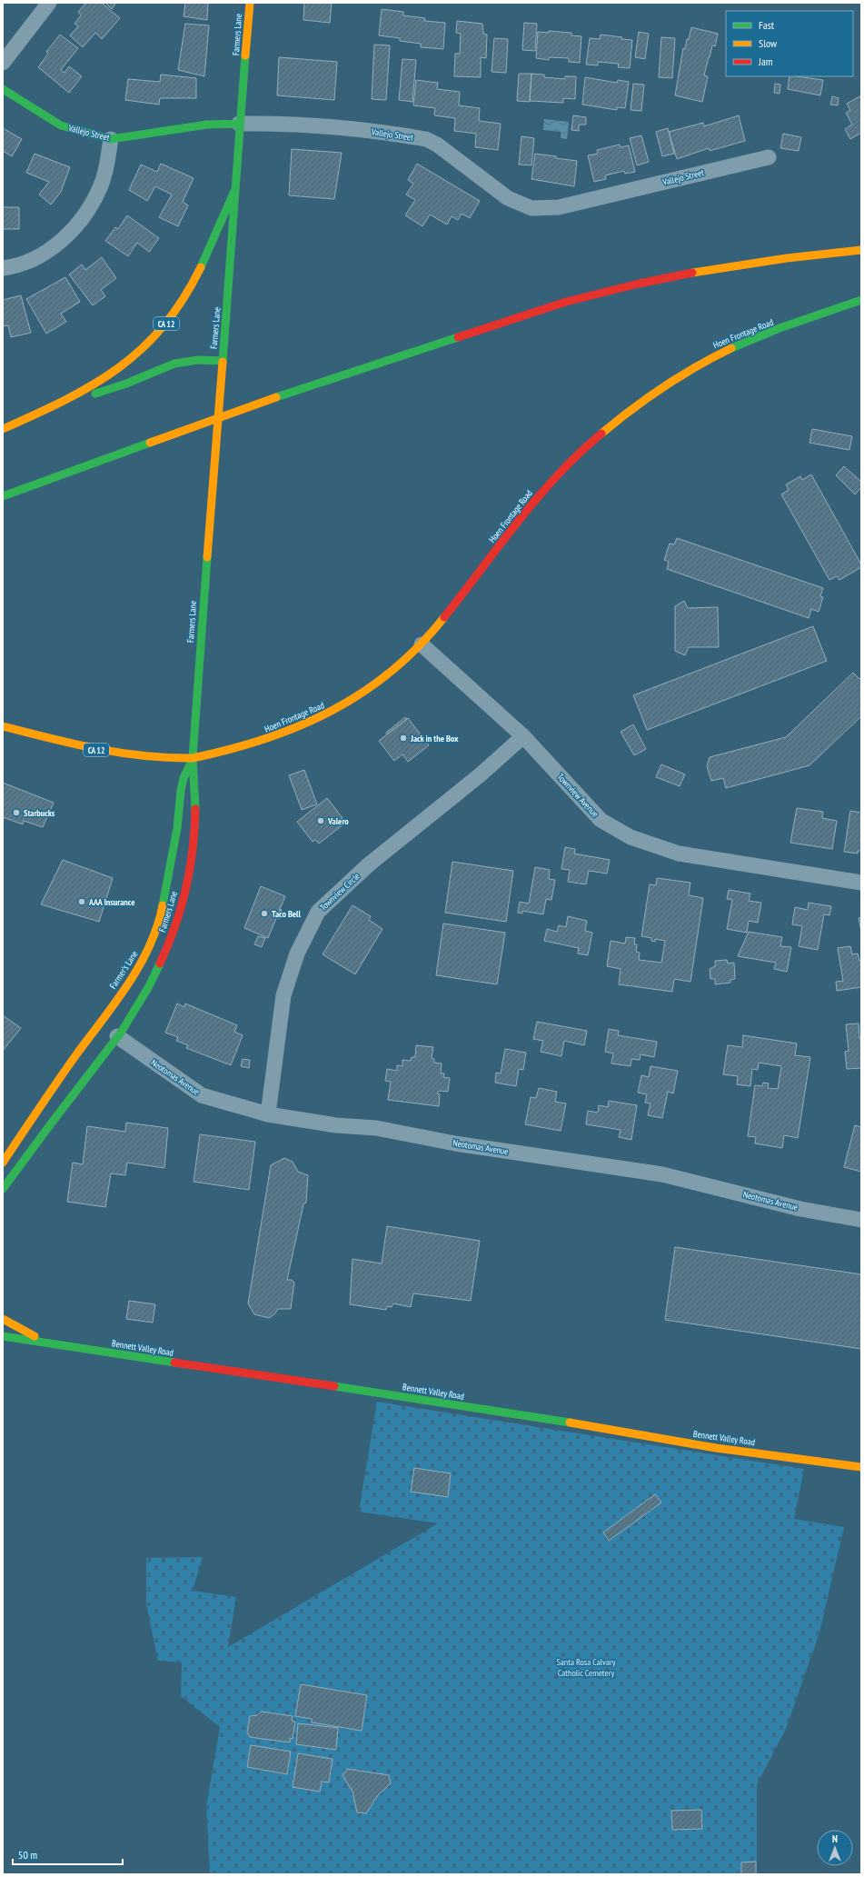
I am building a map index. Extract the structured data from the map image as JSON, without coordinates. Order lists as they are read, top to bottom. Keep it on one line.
{"streets":{"main road":["Farmers Lane","Vallejo Street","CA 12","Hoen Frontage Road","Farmer's Lane","Bennett Valley Road"],"street":["Townview Avenue","Townview Circle","Neotomas Avenue"]},"crossings":[["Farmers Lane","Vallejo Street"],["Farmers Lane","CA 12"],["Farmers Lane","Hoen Frontage Road"],["Farmers Lane","Farmer's Lane"],["Farmers Lane","Neotomas Avenue"],["CA 12","Hoen Frontage Road"],["CA 12","Farmer's Lane"],["Hoen Frontage Road","Townview Avenue"],["Hoen Frontage Road","Farmer's Lane"],["Townview Avenue","Townview Circle"],["Townview Circle","Neotomas Avenue"]],"parks":["Santa Rosa Calvary Catholic Cemetery"],"places":["Jack in the Box","Starbucks","Valero","AAA Insurance","Taco Bell"],"legend":["Fast","Slow","Jam"],"scale_bar":"50 m","north":"top"}
